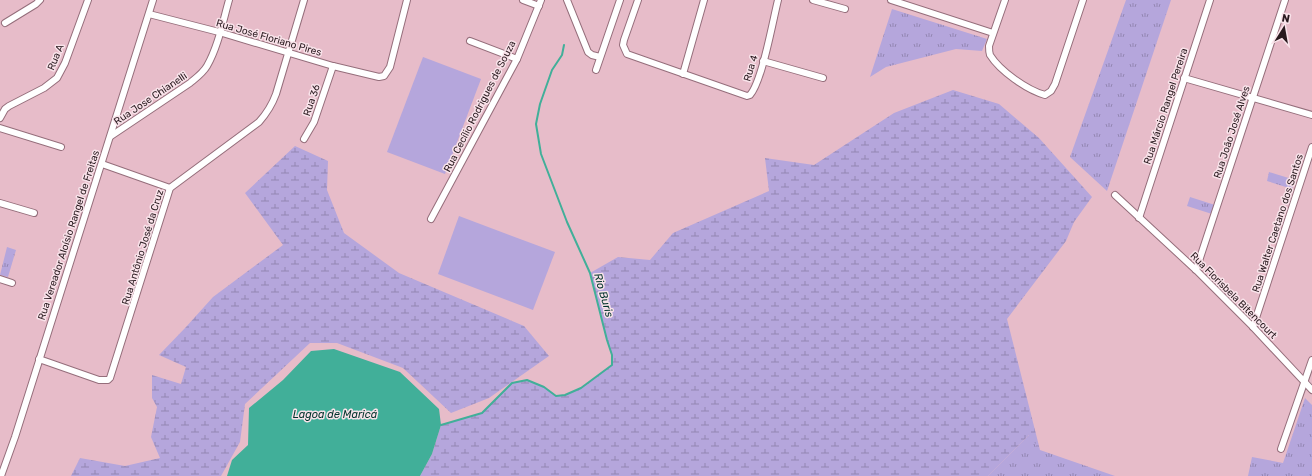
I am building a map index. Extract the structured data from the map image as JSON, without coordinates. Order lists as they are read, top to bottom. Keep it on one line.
{"streets":{"street":["Rua José Floriano Pires","Rua A","Rua 4","Rua Jose Chianelli","Rua 36","Rua Cecílio Rodrigues de Souza","Rua Márcio Rangel Pereira","Rua João José Alves","Rua Walter Caetano dos Santos","Rua Vereador Aloísio Rangel de Freitas","Rua Antônio José da Cruz","Rua Florisbela Bitencourt"]},"crossings":[["Rua José Floriano Pires","Rua Jose Chianelli"],["Rua José Floriano Pires","Rua 36"],["Rua José Floriano Pires","Rua Vereador Aloísio Rangel de Freitas"],["Rua José Floriano Pires","Rua Antônio José da Cruz"],["Rua Jose Chianelli","Rua Vereador Aloísio Rangel de Freitas"],["Rua Márcio Rangel Pereira","Rua Florisbela Bitencourt"],["Rua João José Alves","Rua Florisbela Bitencourt"],["Rua Walter Caetano dos Santos","Rua Florisbela Bitencourt"],["Rua Vereador Aloísio Rangel de Freitas","Rua Antônio José da Cruz"]],"water":["Rio Buris","Lagoa de Maricá"],"north":"top"}
